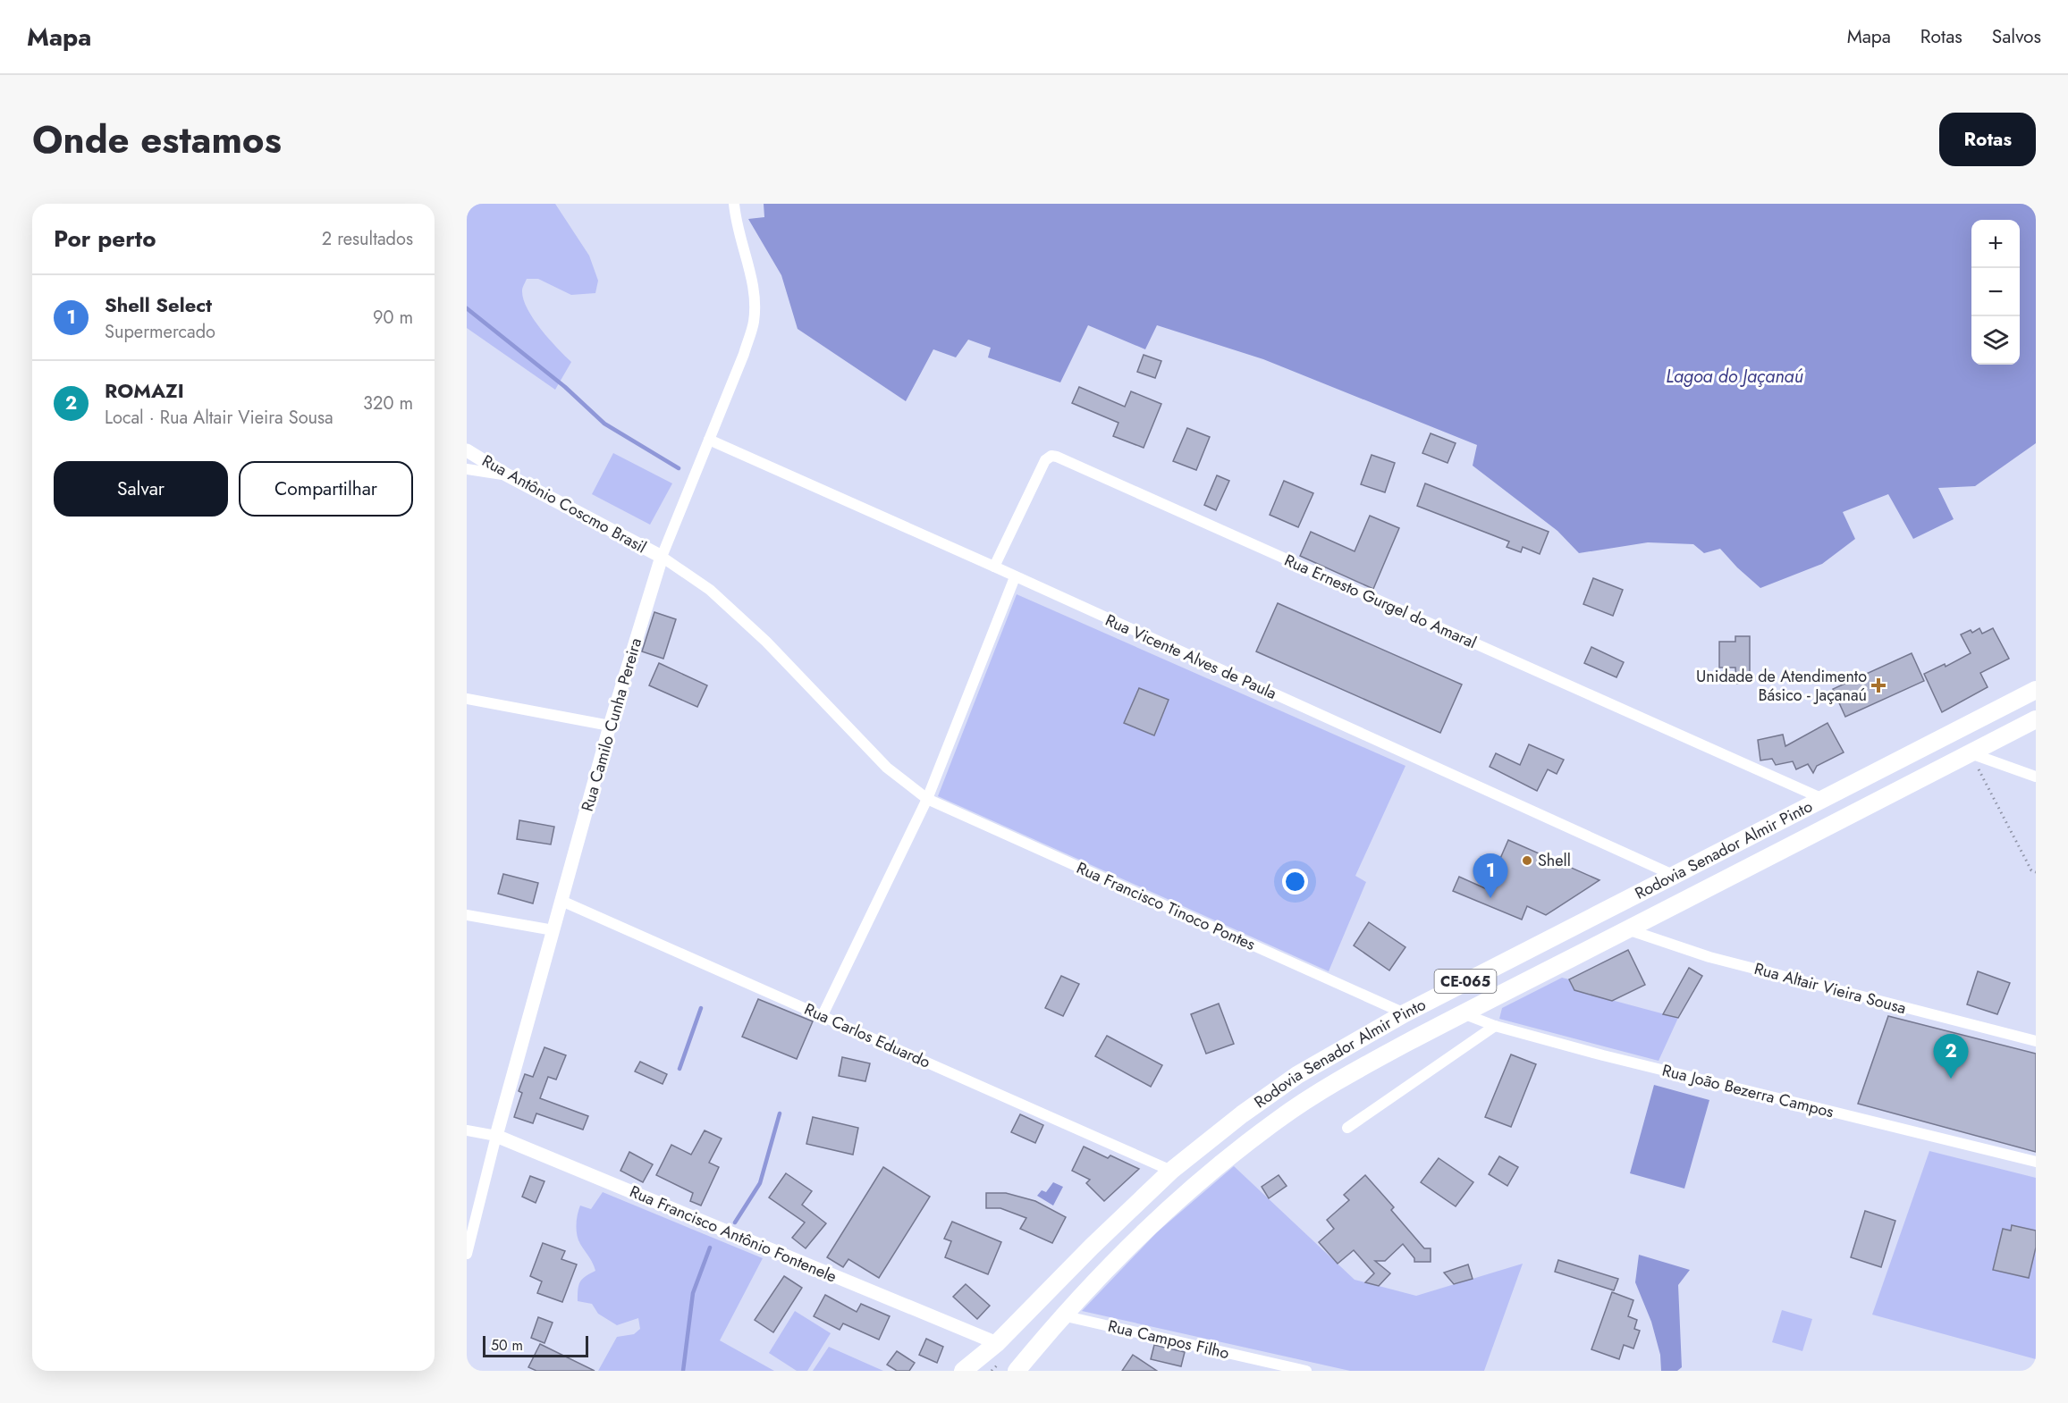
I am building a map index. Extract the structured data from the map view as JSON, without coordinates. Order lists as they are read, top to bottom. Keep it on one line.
{"streets":{"main road":["Rodovia Senador Almir Pinto","CE-065"],"street":["Rua Antônio Coscmo Brasil","Rua Ernesto Gurgel do Amaral","Rua Vicente Alves de Paula","Rua Camilo Cunha Pereira","Rua Francisco Tinoco Pontes","Rua Altair Vieira Sousa","Rua Carlos Eduardo","Rua João Bezerra Campos","Rua Francisco Antônio Fontenele","Rua Campos Filho"]},"crossings":[["Rua Antônio Coscmo Brasil","Rua Camilo Cunha Pereira"],["Rua Antônio Coscmo Brasil","Rua Francisco Tinoco Pontes"],["Rua Ernesto Gurgel do Amaral","Rua Vicente Alves de Paula"],["Rua Ernesto Gurgel do Amaral","Rodovia Senador Almir Pinto"],["Rua Vicente Alves de Paula","Rua Camilo Cunha Pereira"],["Rua Vicente Alves de Paula","Rodovia Senador Almir Pinto"],["Rua Camilo Cunha Pereira","Rua Francisco Tinoco Pontes"],["Rua Camilo Cunha Pereira","Rua Carlos Eduardo"],["Rua Camilo Cunha Pereira","Rua Francisco Antônio Fontenele"],["Rodovia Senador Almir Pinto","Rua Francisco Tinoco Pontes"],["Rodovia Senador Almir Pinto","Rua Altair Vieira Sousa"],["Rodovia Senador Almir Pinto","Rua Carlos Eduardo"],["Rodovia Senador Almir Pinto","Rua João Bezerra Campos"],["Rodovia Senador Almir Pinto","Rua Francisco Antônio Fontenele"],["Rodovia Senador Almir Pinto","Rua Campos Filho"]],"water":["Lagoa do Jaçanaú"],"places":{"health":["Unidade de Atendimento Básico - Jaçanaú"],"other":["Shell"]},"scale_bar":"50 m","page":{"header":"Mapa","nav":["Mapa","Rotas","Salvos"],"title":"Onde estamos","buttons":["Rotas",["Salvar","Compartilhar"]],"heading":["Por perto","2 resultados"],"map_buttons":["+","−"],"list":[{"mark":"1","name":"Shell Select","note":"Supermercado","value":"90 m"},{"mark":"2","name":"ROMAZI","note":"Local · Rua Altair Vieira Sousa","value":"320 m"}],"pins":["1","2"],"scale":"50 m"}}
